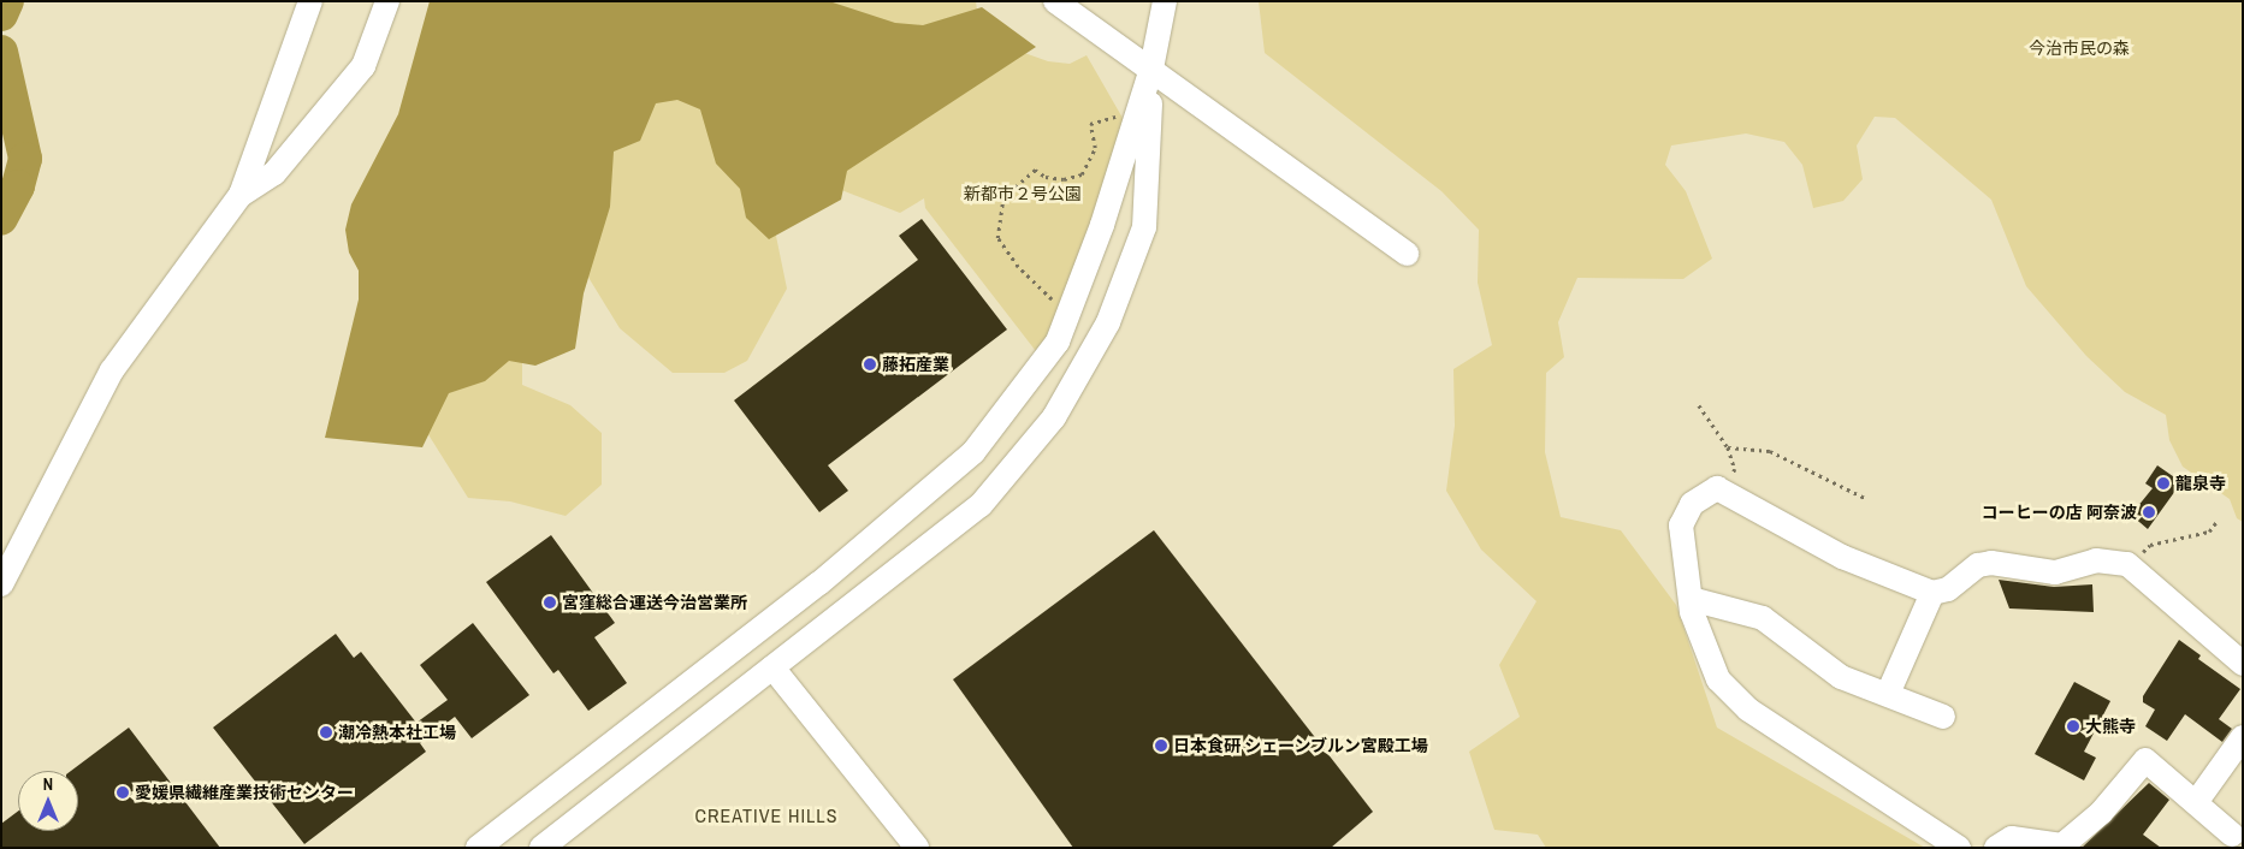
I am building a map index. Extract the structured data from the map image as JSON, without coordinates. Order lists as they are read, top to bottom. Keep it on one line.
{"districts":["CREATIVE HILLS"],"parks":["今治市民の森","新都市２号公園"],"places":["藤拓産業","龍泉寺","コーヒーの店 阿奈波","宮窪総合運送今治営業所","大熊寺","潮冷熱本社工場","日本食研 シェーンブルン宮殿工場","愛媛県繊維産業技術センター"],"north":"top"}
